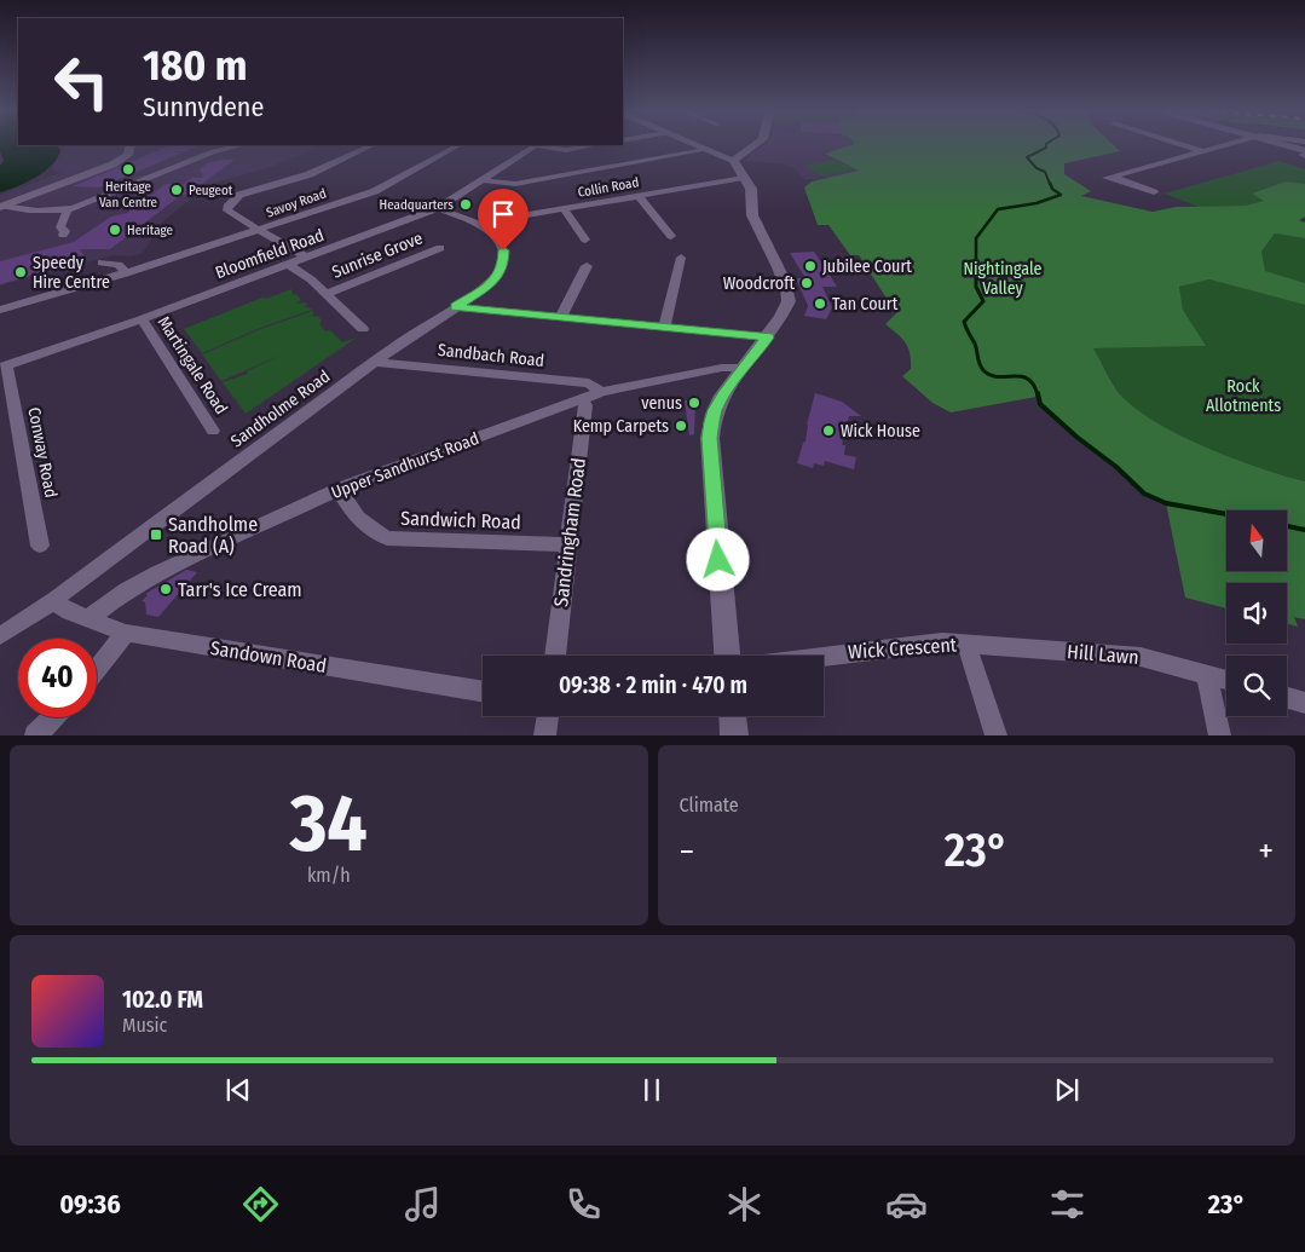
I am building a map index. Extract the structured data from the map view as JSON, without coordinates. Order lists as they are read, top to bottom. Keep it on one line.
{"streets":{"street":["Collin Road","Savoy Road","Bloomfield Road","Sunrise Grove","Sandbach Road","Martingale Road","Sandholme Road","Conway Road","Upper Sandhurst Road","Sandwich Road","Sandringham Road","Wick Crescent","Hill Lawn","Sandown Road"]},"crossings":[["Collin Road","Sandholme Road"],["Bloomfield Road","Martingale Road"],["Bloomfield Road","Sandholme Road"],["Bloomfield Road","Conway Road"],["Sandbach Road","Sandholme Road"],["Sandbach Road","Upper Sandhurst Road"],["Sandholme Road","Sandown Road"],["Upper Sandhurst Road","Sandwich Road"],["Upper Sandhurst Road","Sandringham Road"],["Upper Sandhurst Road","Sandown Road"],["Sandwich Road","Sandringham Road"],["Wick Crescent","Hill Lawn"]],"parks":["Nightingale Valley","Rock Allotments"],"places":{"other":["Heritage Van Centre","Peugeot","Headquarters","Heritage","Jubilee Court","Speedy Hire Centre","Woodcroft","Tan Court","venus","Kemp Carpets","Wick House","Tarr's Ice Cream"],"transit":["Sandholme Road (A)"]},"north":"top","page":{"turn":["180 m","Sunnydene"],"limit":"40","trip":"09:38 · 2 min · 470 m","tile":[["34","km/h"],"Climate"],"heat":["−","23°","+"],"song":["102.0 FM","Music"],"tabs":["09:36","23°"]}}
